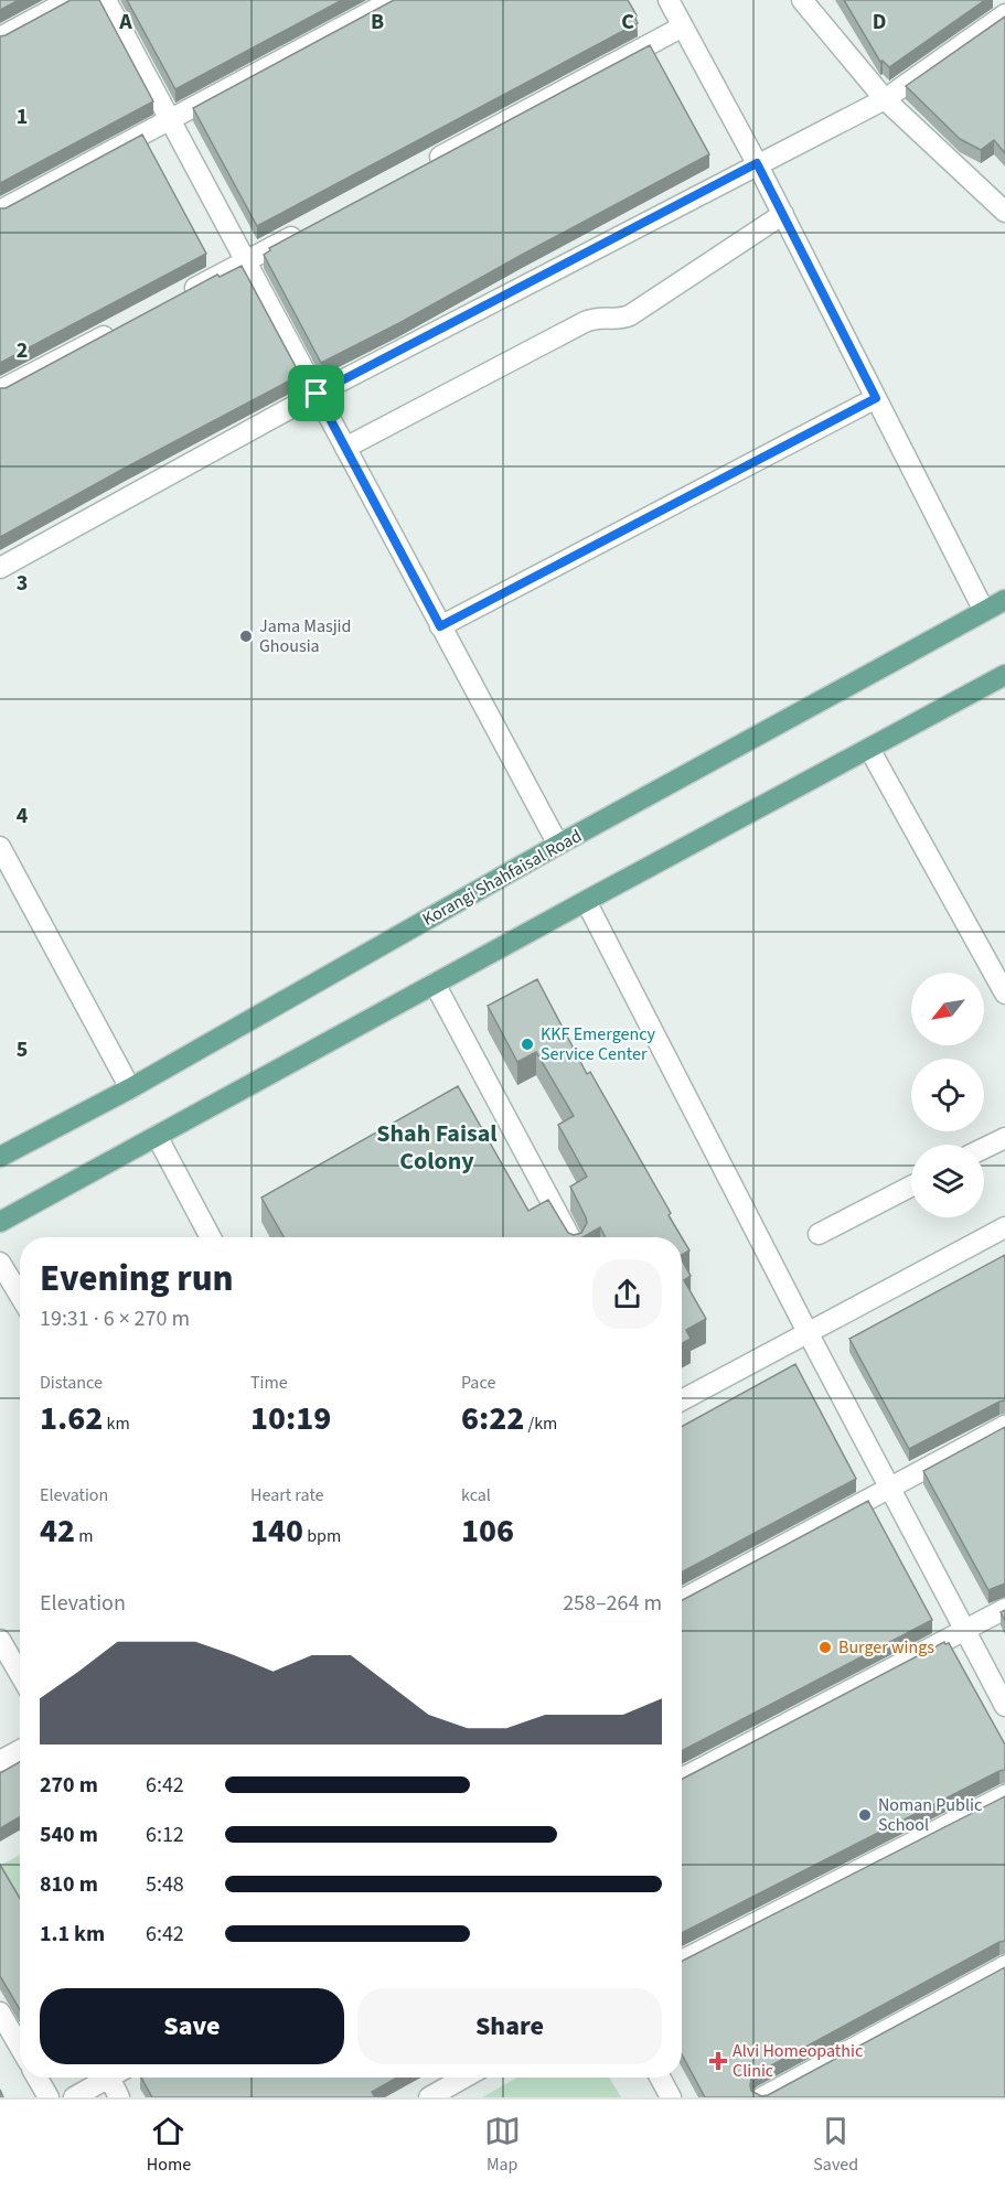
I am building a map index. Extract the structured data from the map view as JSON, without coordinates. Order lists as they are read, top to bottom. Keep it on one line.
{"streets":{"main road":["Korangi Shahfaisal Road"]},"districts":["Shah Faisal Colony"],"places":{"other":["Jama Masjid Ghousia","KKF Emergency Service Center","Burger wings","Noman Public School"],"health":["Alvi Homeopathic Clinic"]},"north":"bottom left","page":{"heading":["Evening run","19:31 · 6 × 270 m"],"stats":[["Distance","1.62 km"],["Time","10:19"],["Pace","6:22 /km"],["Elevation","42 m"],["Heart rate","140 bpm"],["kcal","106"]],"chart":["Elevation","258–264 m"],"list":[{"name":"270 m","note":"6:42"},{"name":"540 m","note":"6:12"},{"name":"810 m","note":"5:48"},{"name":"1.1 km","note":"6:42"}],"buttons":["Save","Share"],"tabs":["Home","Map","Saved"]},"grid":{"columns":["A","B","C","D"],"rows":["1","2","3","4","5"]}}
